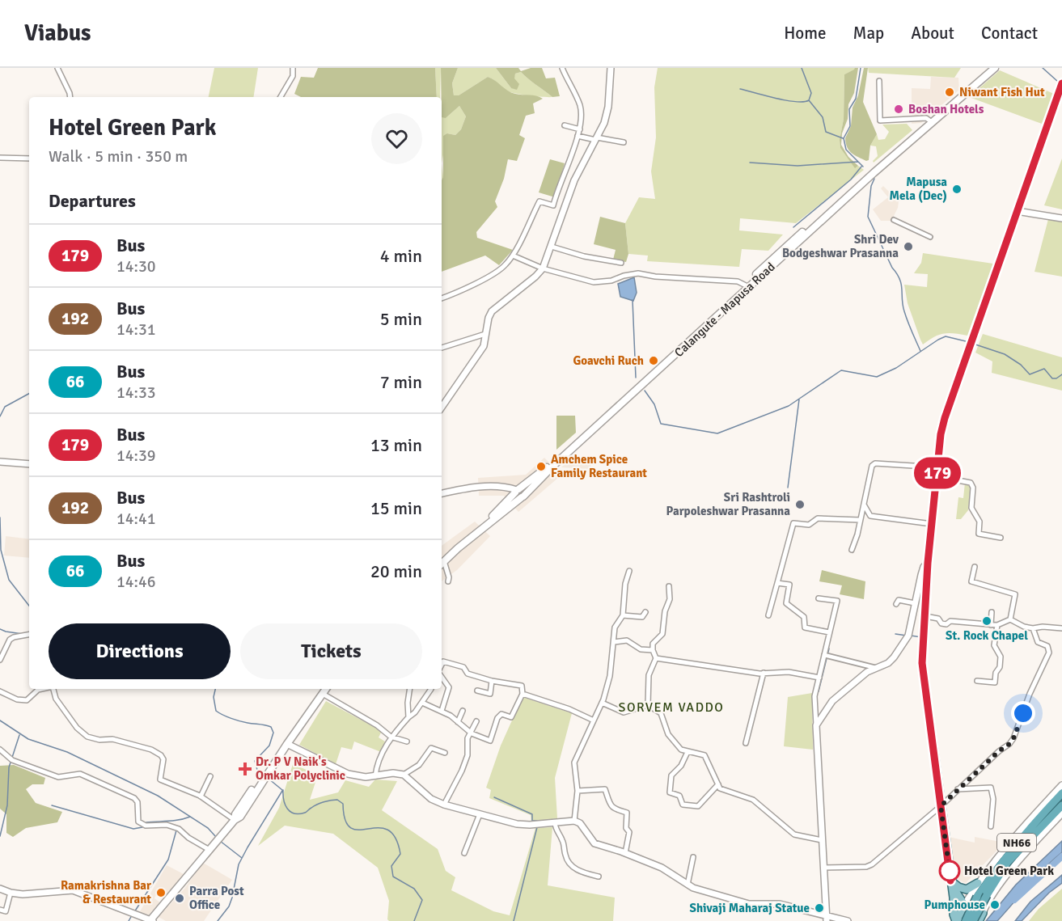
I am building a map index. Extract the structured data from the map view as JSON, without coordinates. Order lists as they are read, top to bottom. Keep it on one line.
{"streets":{"highway":["NH66"],"main road":["Calangute - Mapusa Road"]},"districts":["SORVEM VADDO"],"places":{"other":["Niwant Fish Hut","Boshan Hotels","Mapusa Mela (Dec)","Shri Dev Bodgeshwar Prasanna","Goavchi Ruch","Amchem Spice Family Restaurant","Sri Rashtroli Parpoleshwar Prasanna","St. Rock Chapel","Hotel Green Park","Ramakrishna Bar & Restaurant","Parra Post Office","Pumphouse","Shivaji Maharaj Statue"],"health":["Dr. P V Naik's Omkar Polyclinic"]},"lines":["bus line 179"],"page":{"header":"Viabus","nav":["Home","Map","About","Contact"],"on_map":"179","heading":[["Hotel Green Park","Walk · 5 min · 350 m"],"Departures"],"list":[{"mark":"179","name":"Bus","note":"14:30","value":"4 min"},{"mark":"192","name":"Bus","note":"14:31","value":"5 min"},{"mark":"66","name":"Bus","note":"14:33","value":"7 min"},{"mark":"179","name":"Bus","note":"14:39","value":"13 min"},{"mark":"192","name":"Bus","note":"14:41","value":"15 min"},{"mark":"66","name":"Bus","note":"14:46","value":"20 min"}],"buttons":["Directions","Tickets"]}}
